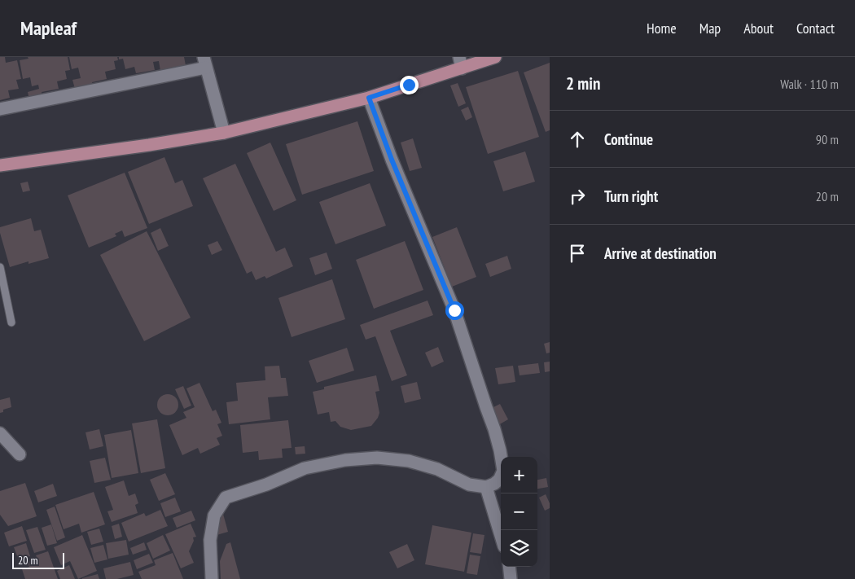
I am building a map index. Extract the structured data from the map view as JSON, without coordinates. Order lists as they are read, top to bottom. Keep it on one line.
{"scale_bar":"20 m","page":{"header":"Mapleaf","nav":["Home","Map","About","Contact"],"heading":["2 min","Walk · 110 m"],"list":[["Continue","90 m"],["Turn right","20 m"],"Arrive at destination"],"map_buttons":["+","−"],"scale":"20 m"}}
